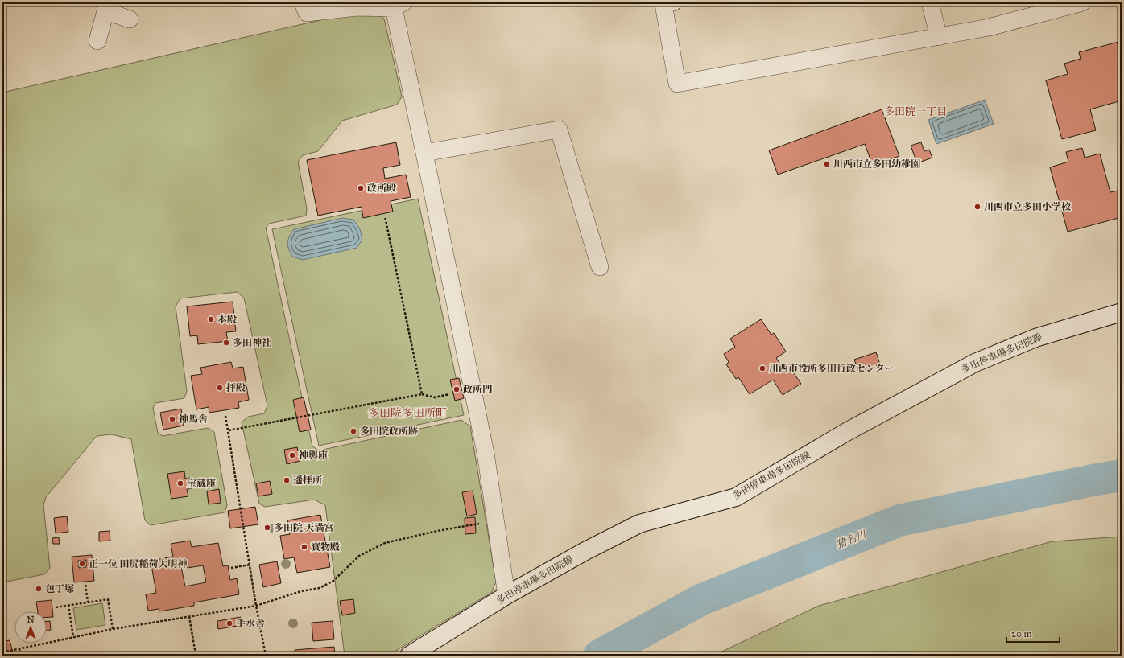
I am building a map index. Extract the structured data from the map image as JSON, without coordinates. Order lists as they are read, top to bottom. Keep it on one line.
{"streets":{"main road":["多田停車場多田院線"]},"districts":["多田院一丁目","多田院多田所町"],"water":["猪名川"],"places":["川西市立多田幼稚園","政所殿","川西市立多田小学校","本殿","多田神社","川西市役所多田行政センター","拝殿","政所門","神馬舎","多田院政所跡","神輿庫","遥拝所","宝蔵庫","多田院 天満宮","寳物殿","正一位 田尻稲荷大明神","包丁塚","手水舎"],"scale_bar":"20 m","north":"top"}
